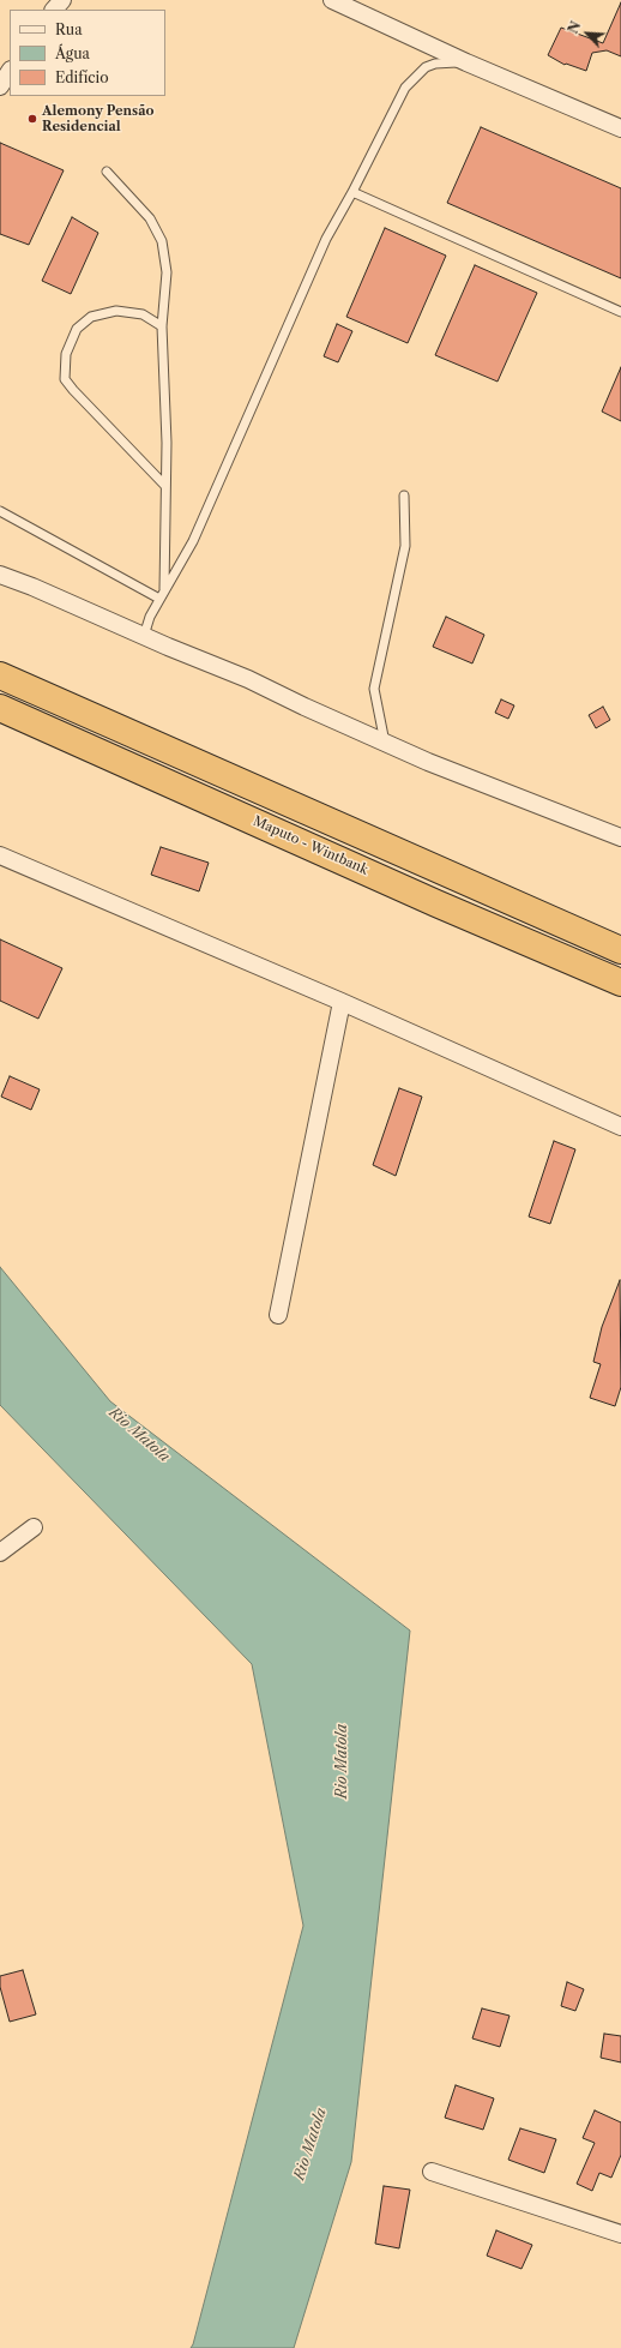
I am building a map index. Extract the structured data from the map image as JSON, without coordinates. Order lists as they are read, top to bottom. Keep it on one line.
{"streets":{"highway":["Maputo - Wintbank"]},"water":["Rio Matola"],"places":["Alemony Pensão Residencial"],"legend":["Rua","Água","Edifício"],"north":"top left"}
